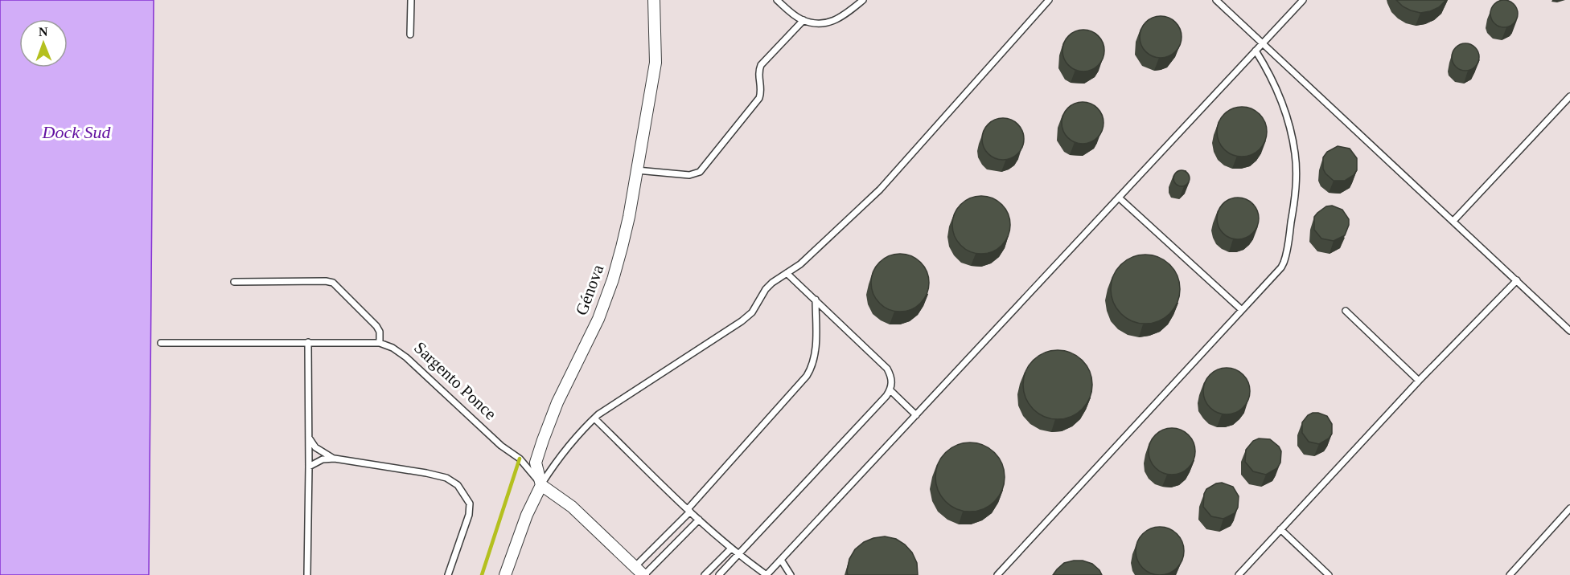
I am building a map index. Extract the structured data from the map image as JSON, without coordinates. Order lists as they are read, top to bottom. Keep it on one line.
{"streets":{"street":["Génova","Sargento Ponce"]},"crossings":[["Génova","Sargento Ponce"]],"water":["Dock Sud"],"north":"top"}
